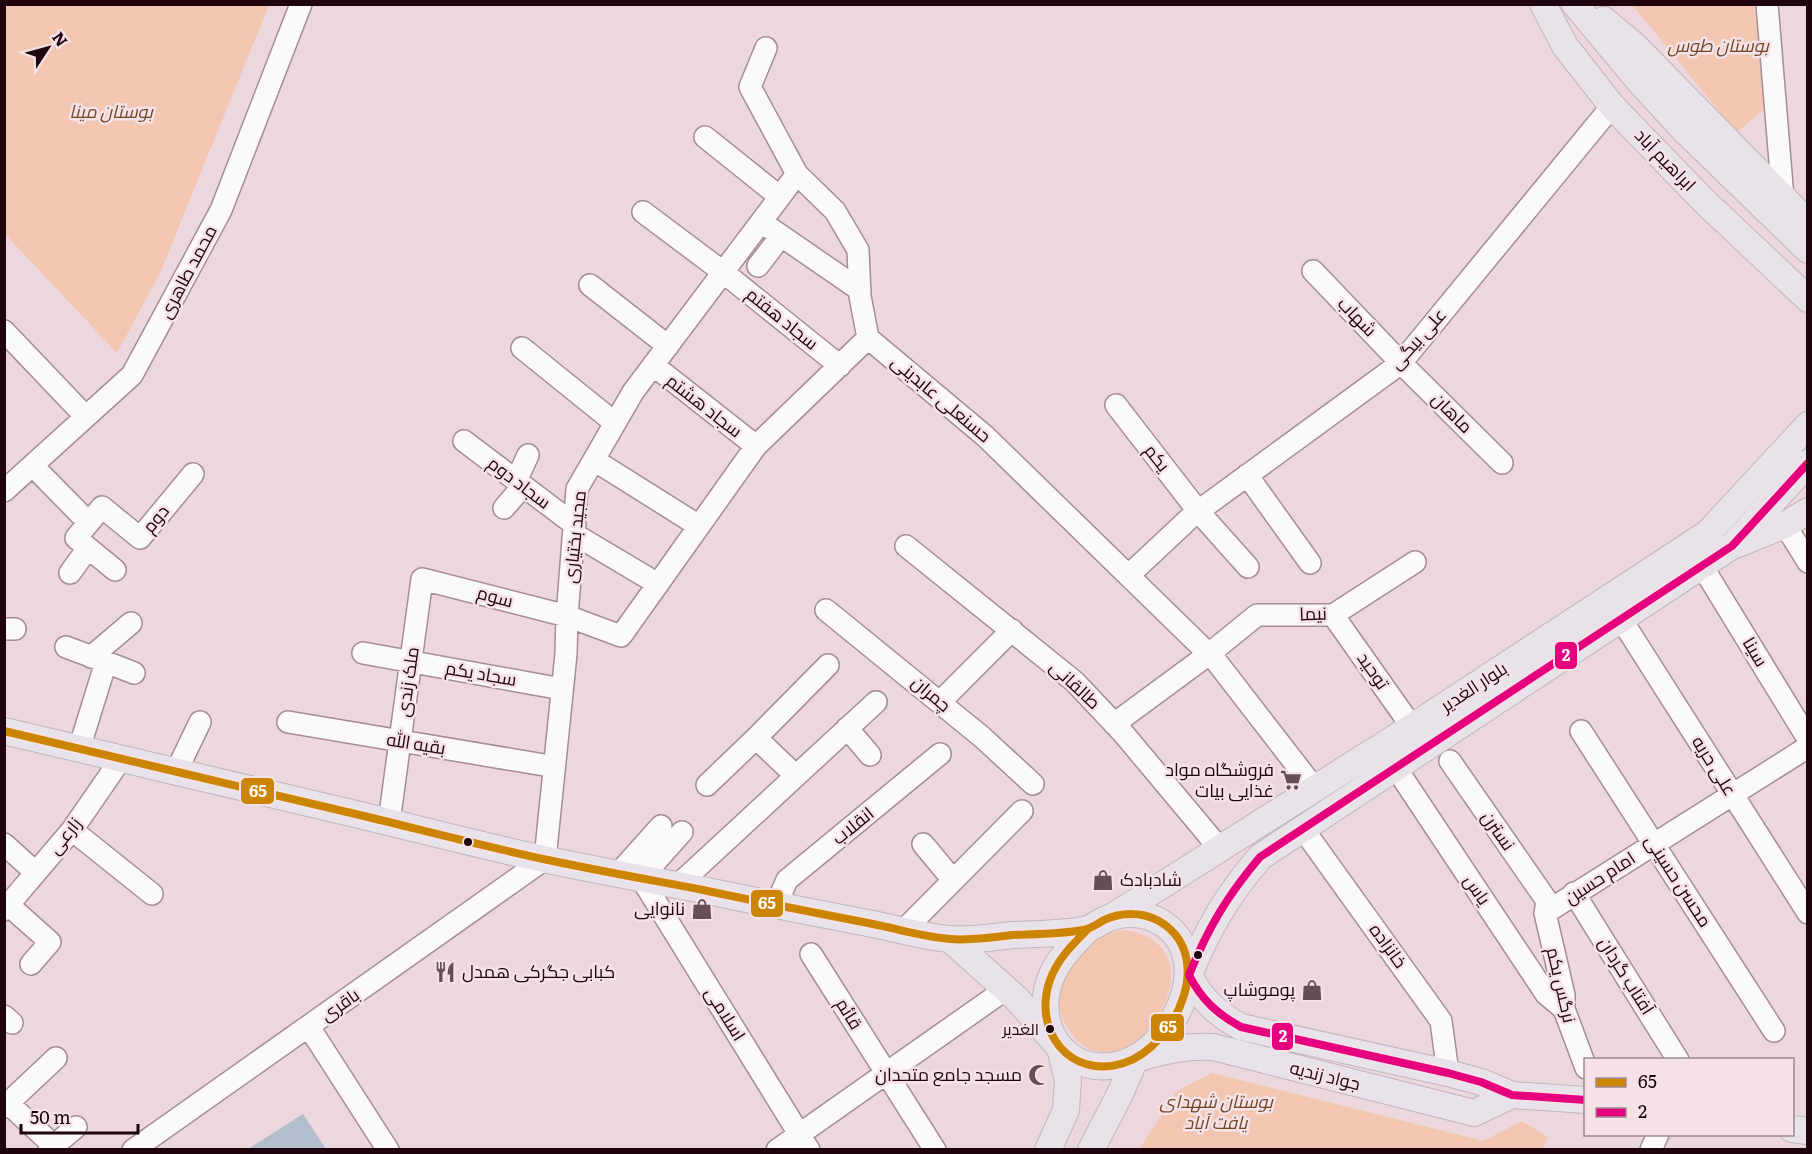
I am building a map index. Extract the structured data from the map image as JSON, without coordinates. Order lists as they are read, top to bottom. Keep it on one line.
{"streets":{"main road":["ابراهیم آباد","بلوار الغدیر","جواد زندیه"],"street":["محمد طاهری","شهاب","سجاد هفتم","علی بیگی","حسنعلی عابدینی","سجاد هشتم","ماهان","یکم","سجاد دوم","دوم","مجید بختیاری","سوم","نیما","سینا","توحید","سجاد یکم","ملک زندی","طالقانی","چمران","بقیه الله","علی حریه","انقلاب","نسترن","زارعی","امام حسین","محسن حسینی","یاس","خانزاده","آفتاب گردان","نرگس یکم","باقری","اسلامی","قائم"]},"crossings":[["ابراهیم آباد","علی بیگی"],["شهاب","علی بیگی"],["شهاب","ماهان"],["سجاد هفتم","مجید بختیاری"],["علی بیگی","حسنعلی عابدینی"],["علی بیگی","ماهان"],["علی بیگی","یکم"],["حسنعلی عابدینی","نیما"],["حسنعلی عابدینی","بلوار الغدیر"],["سجاد هشتم","مجید بختیاری"],["سجاد دوم","مجید بختیاری"],["مجید بختیاری","سوم"],["مجید بختیاری","سجاد یکم"],["مجید بختیاری","باقری"],["سوم","ملک زندی"],["نیما","توحید"],["نیما","طالقانی"],["سینا","بلوار الغدیر"],["توحید","بلوار الغدیر"],["سجاد یکم","ملک زندی"],["ملک زندی","بقیه الله"],["طالقانی","بلوار الغدیر"],["بلوار الغدیر","علی حریه"],["بلوار الغدیر","یاس"],["بلوار الغدیر","خانزاده"],["بلوار الغدیر","جواد زندیه"],["علی حریه","امام حسین"],["نسترن","امام حسین"],["نسترن","نرگس یکم"],["امام حسین","محسن حسینی"],["امام حسین","آفتاب گردان"],["امام حسین","نرگس یکم"],["یاس","نرگس یکم"],["خانزاده","جواد زندیه"]],"parks":["بوستان طوس","بوستان مینا","بوستان شهدای یافت آباد"],"places":{"supermarket":["فروشگاه مواد غذایی بیات"],"shop":["شادبادک","نانوایی","پوموشاپ"],"restaurant":["کبابی جگرکی همدل"],"other":["الغدیر"],"mosque":["مسجد جامع متحدان"]},"lines":["transit line 2","transit line 65"],"legend":["65","2"],"scale_bar":"50 m","north":"top right"}
